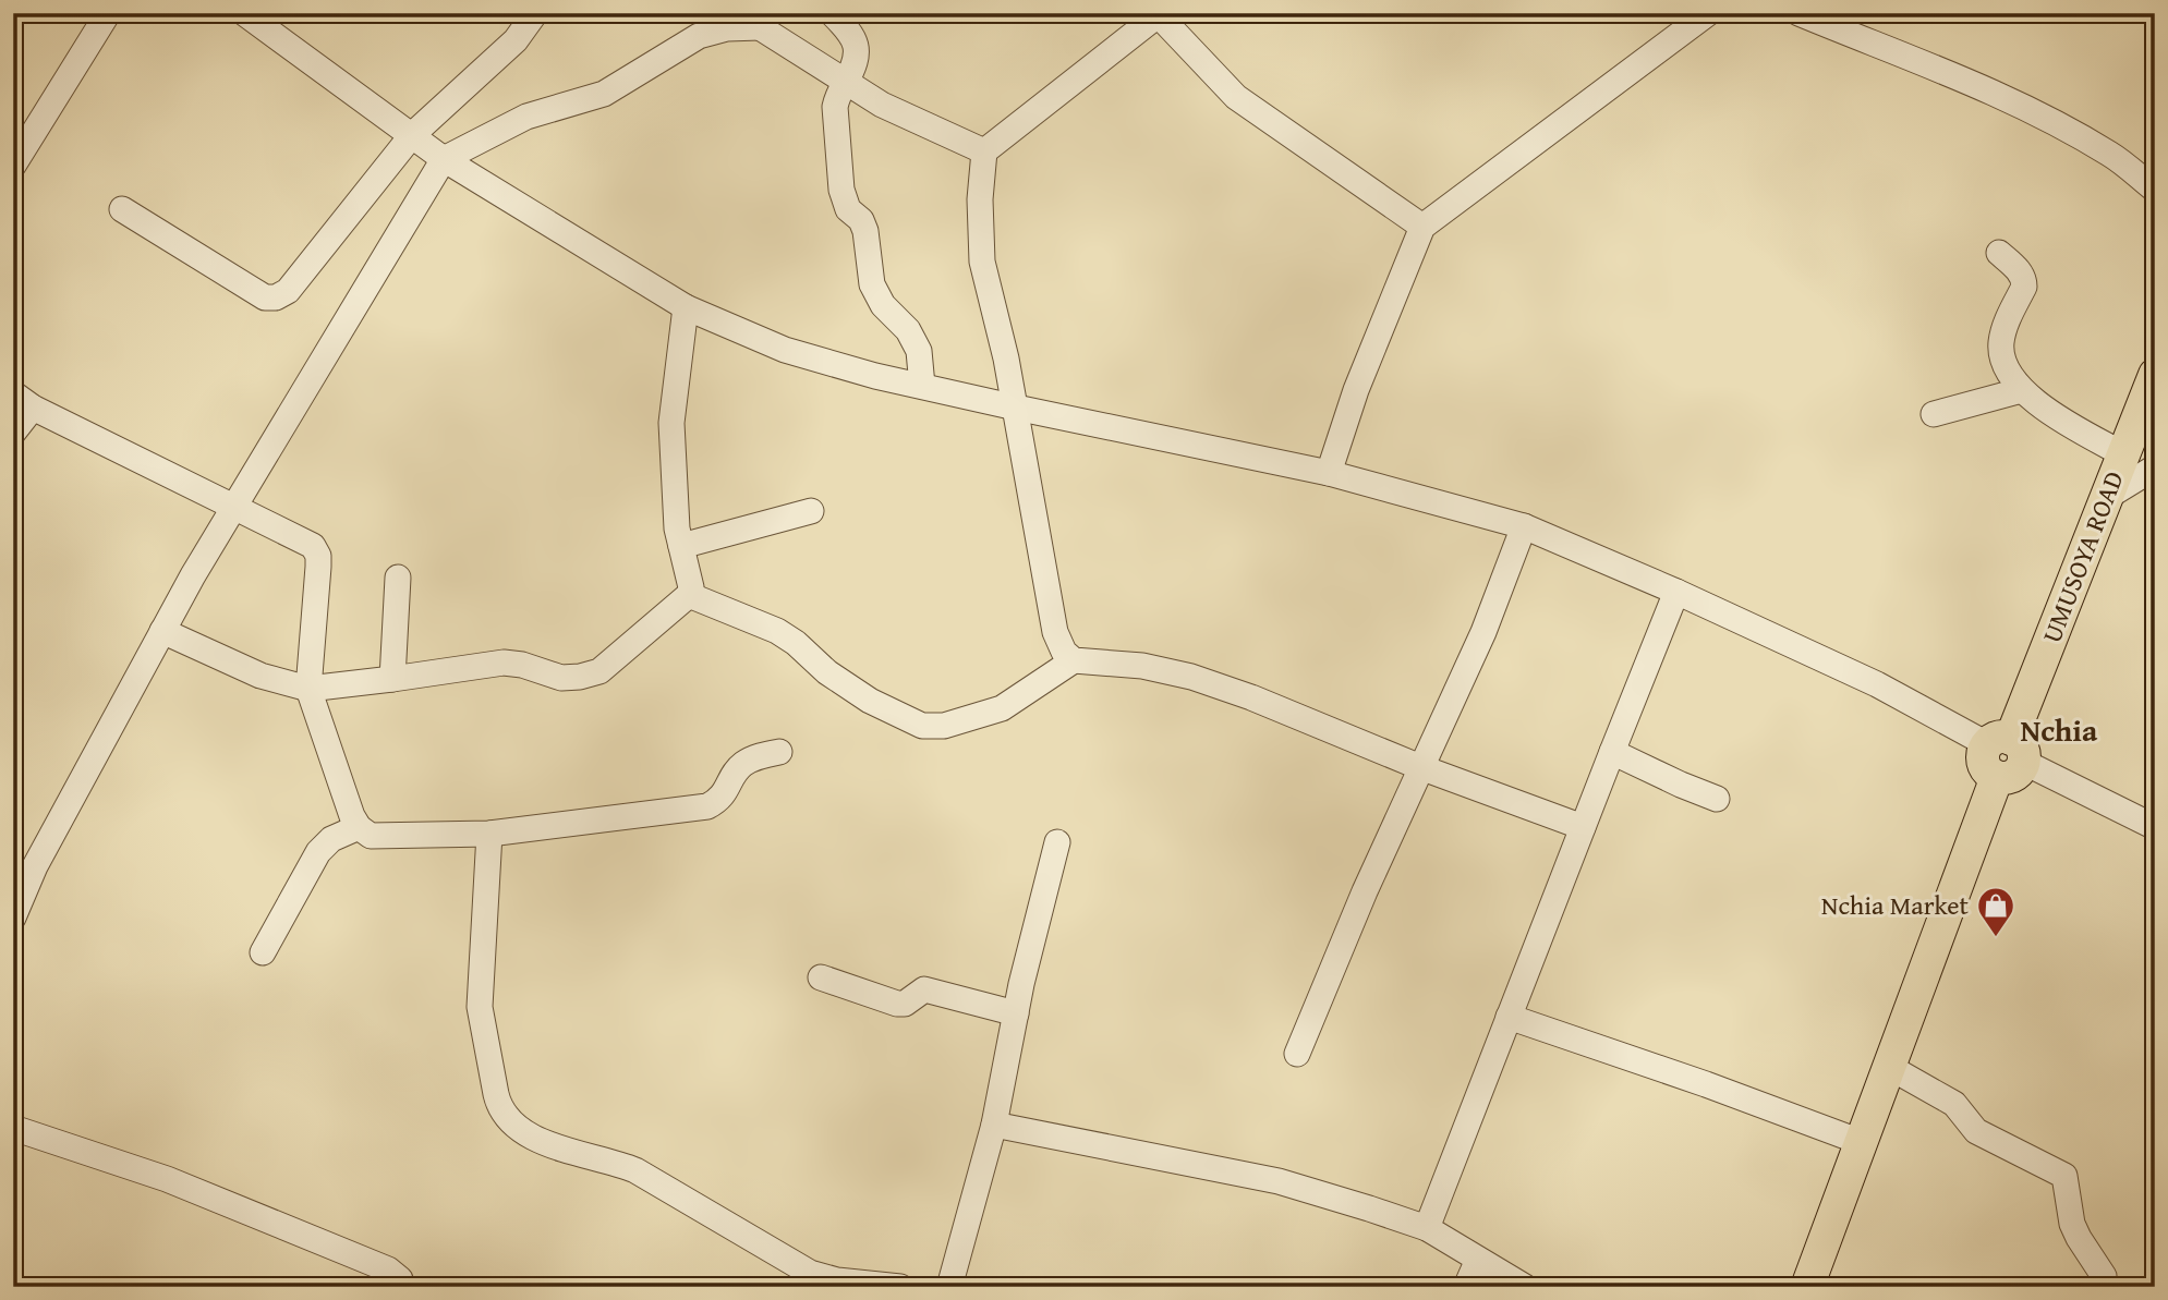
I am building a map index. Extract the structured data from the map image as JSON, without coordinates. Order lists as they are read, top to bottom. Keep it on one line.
{"streets":{"main road":["UMUSOYA ROAD"]},"districts":["Nchia"],"places":{"shop":["Nchia Market"]}}
